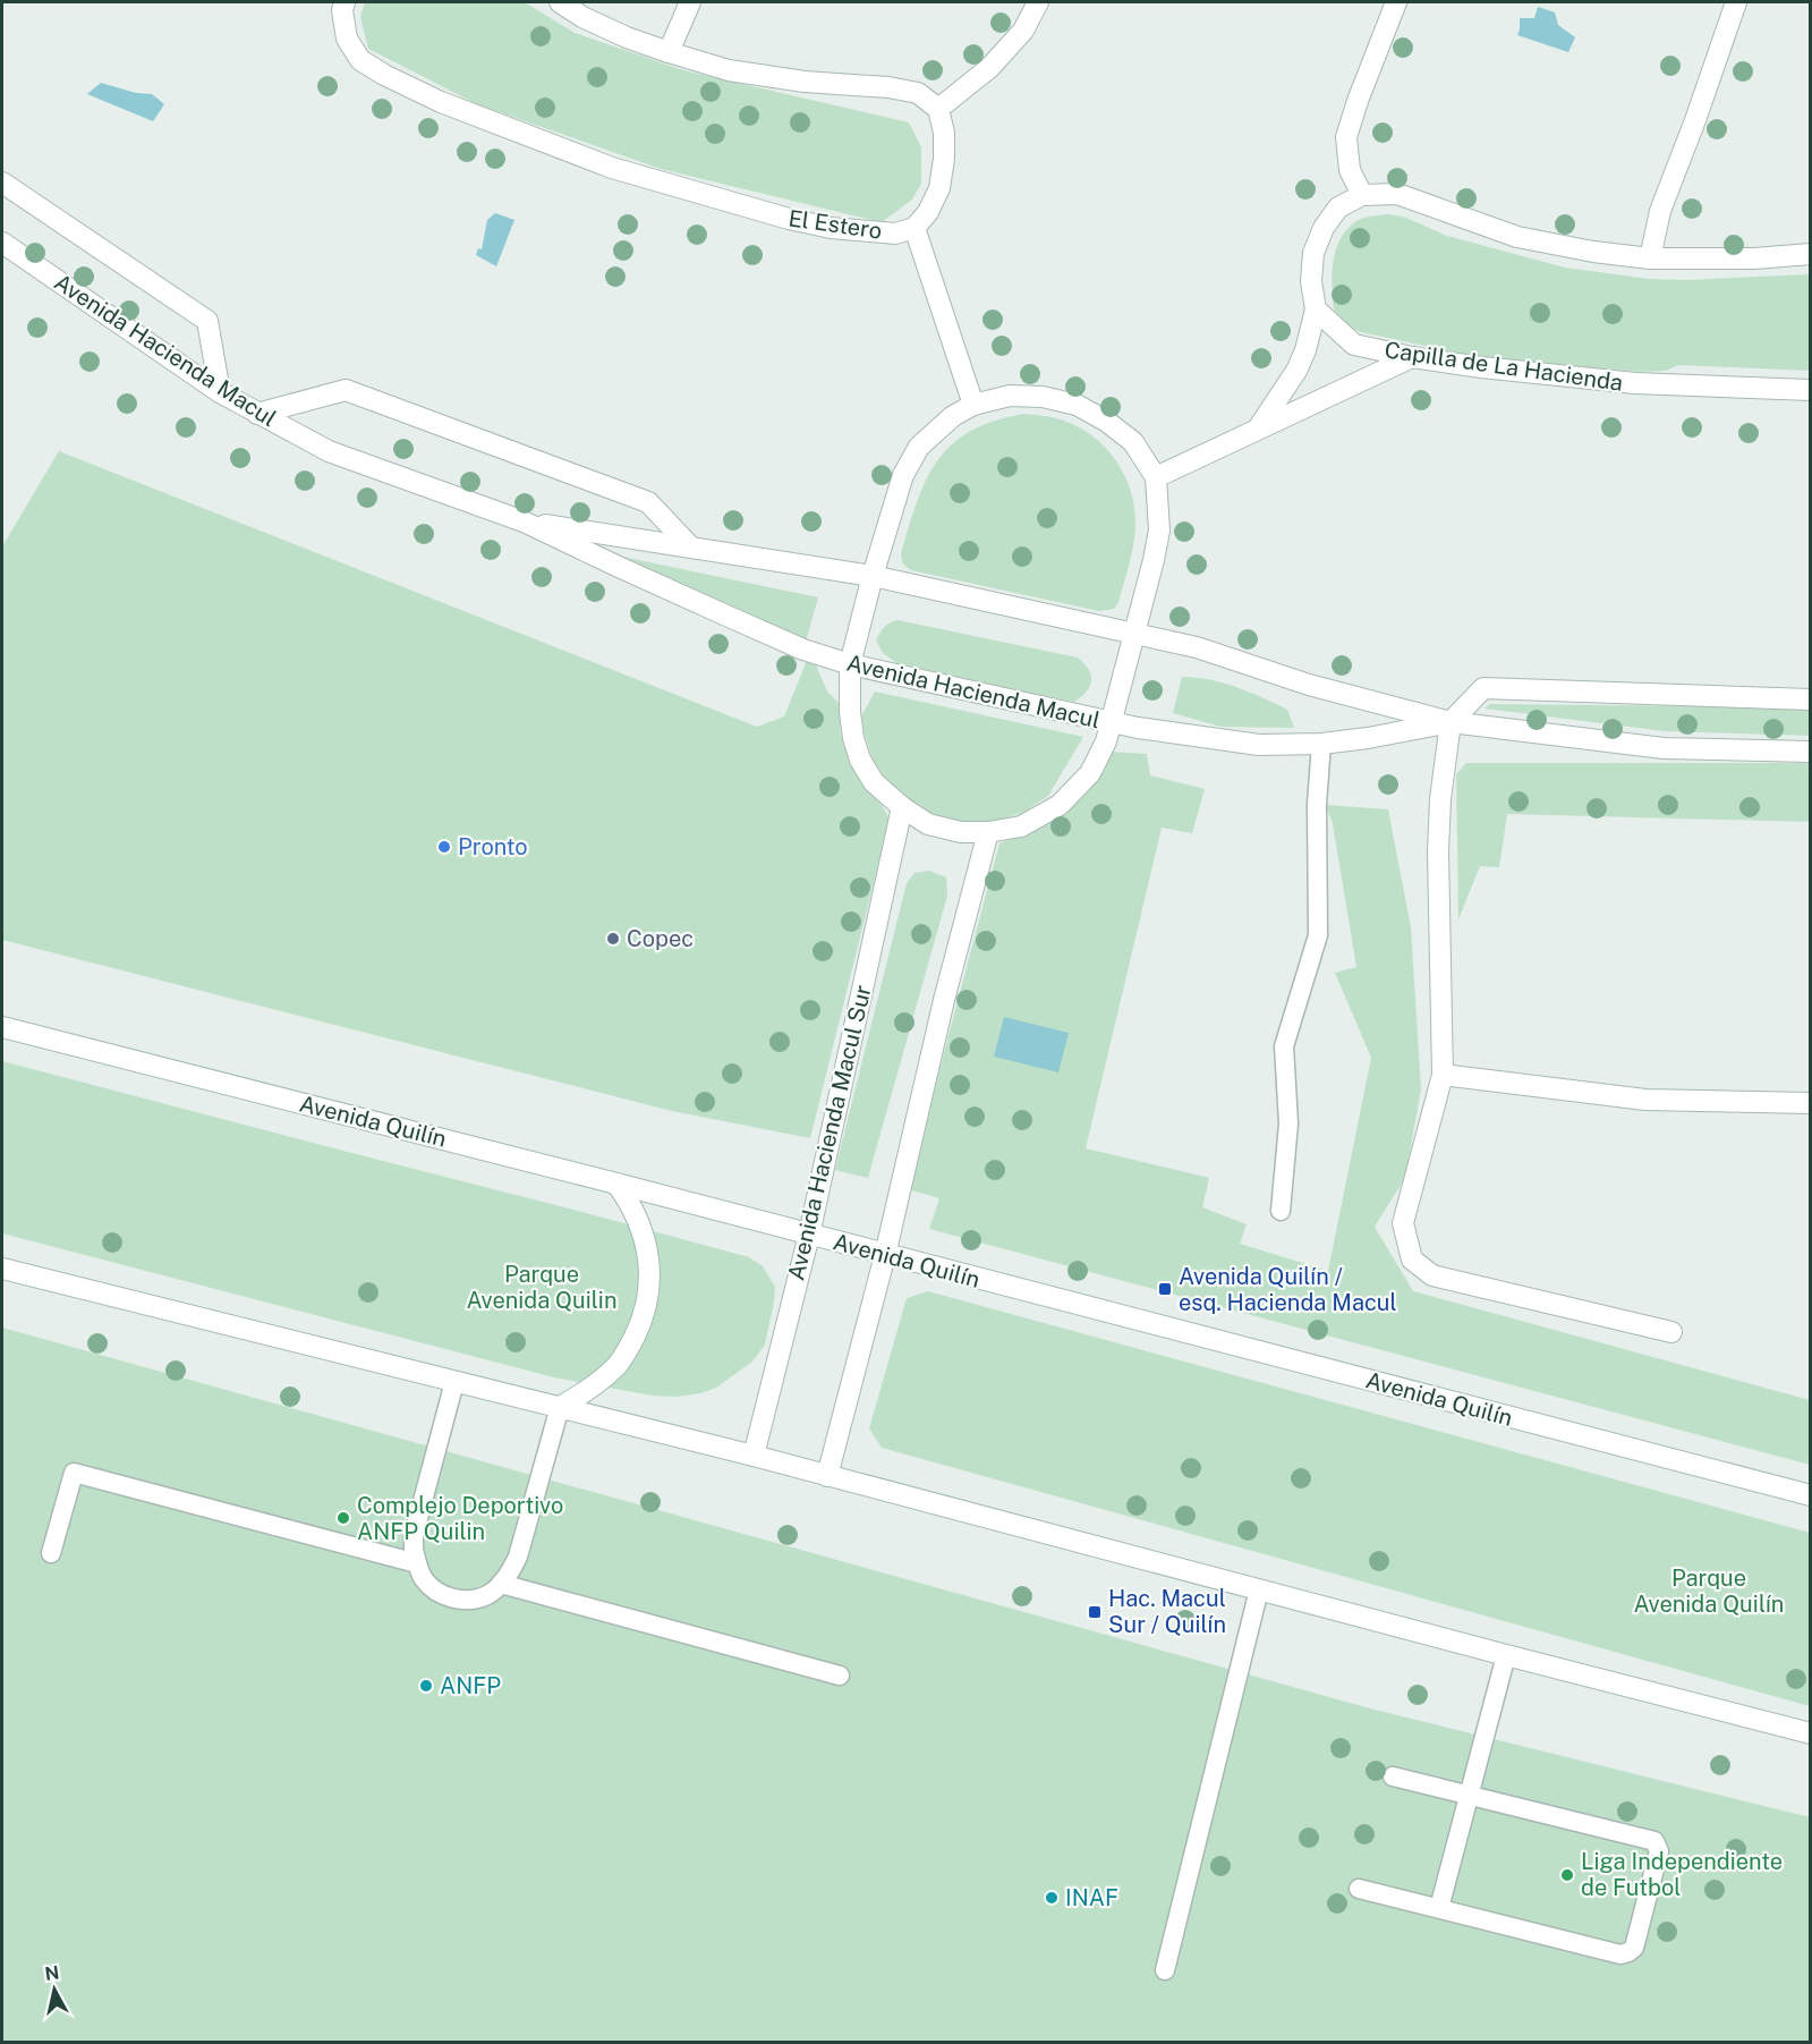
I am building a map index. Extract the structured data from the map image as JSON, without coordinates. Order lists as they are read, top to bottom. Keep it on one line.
{"streets":{"street":["El Estero","Avenida Hacienda Macul","Capilla de La Hacienda","Avenida Quilín","Avenida Hacienda Macul Sur"]},"crossings":[["Avenida Quilín","Avenida Hacienda Macul Sur"]],"parks":["Parque Avenida Quilin","Parque Avenida Quilín"],"places":{"other":["Pronto","Copec","Complejo Deportivo ANFP Quilin","ANFP","Liga Independiente de Futbol","INAF"],"transit":["Avenida Quilín / esq. Hacienda Macul","Hac. Macul Sur / Quilín"]},"north":"top"}
